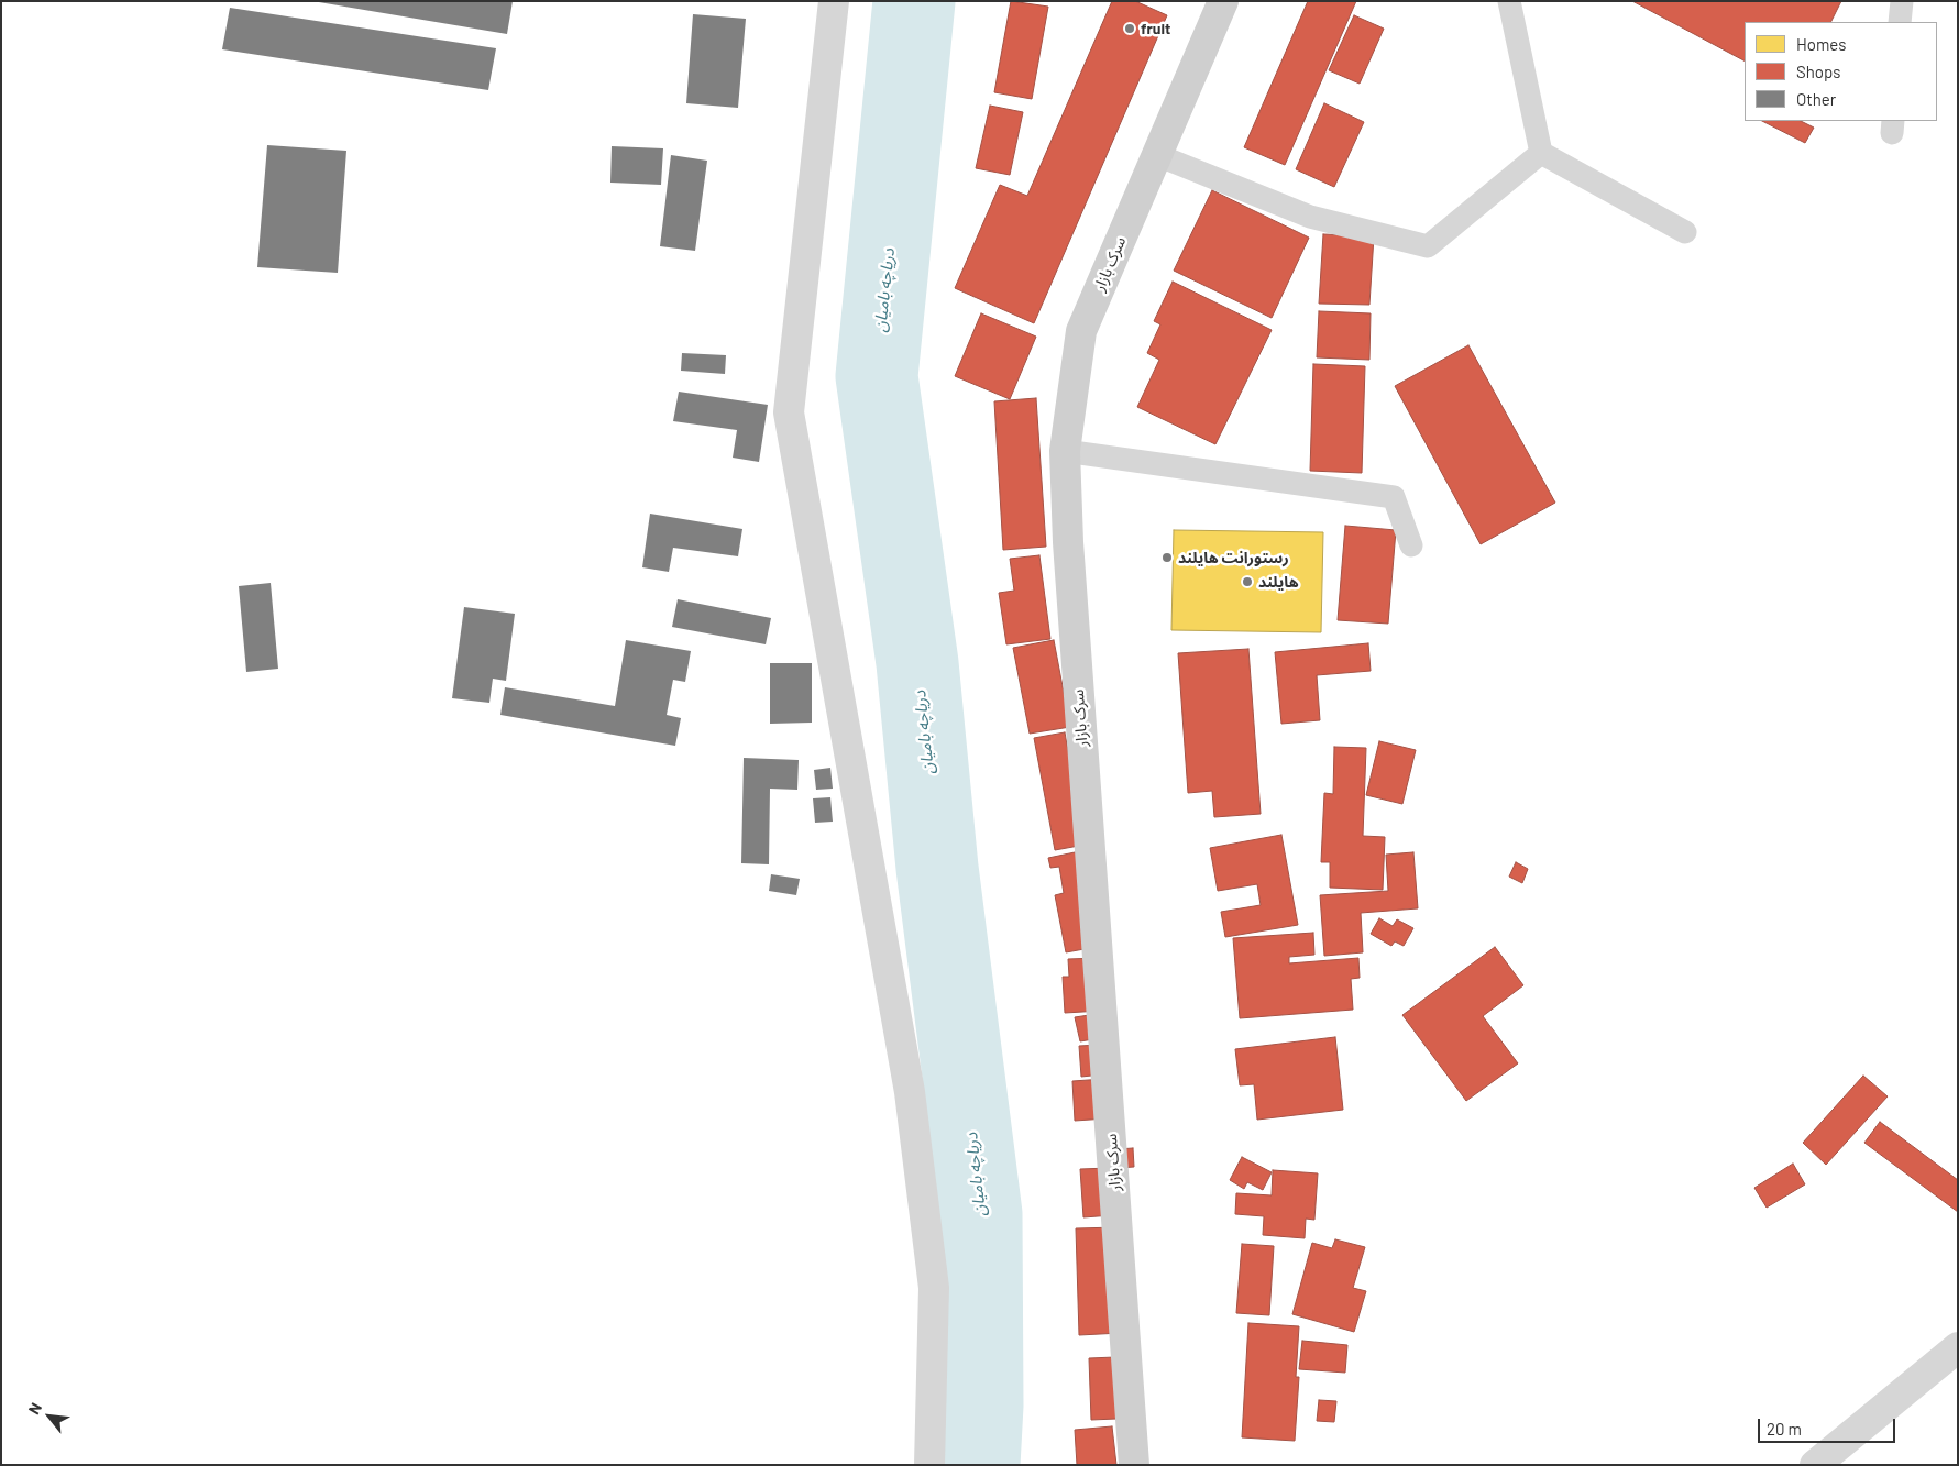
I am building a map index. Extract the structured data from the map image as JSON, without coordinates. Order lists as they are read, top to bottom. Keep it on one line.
{"streets":{"main road":["سرک بازار"]},"water":["دریاچه بامیان"],"places":["fruit","رستورانت هایلند","هایلند"],"legend":["Homes","Shops","Other"],"scale_bar":"20 m","north":"top left"}
